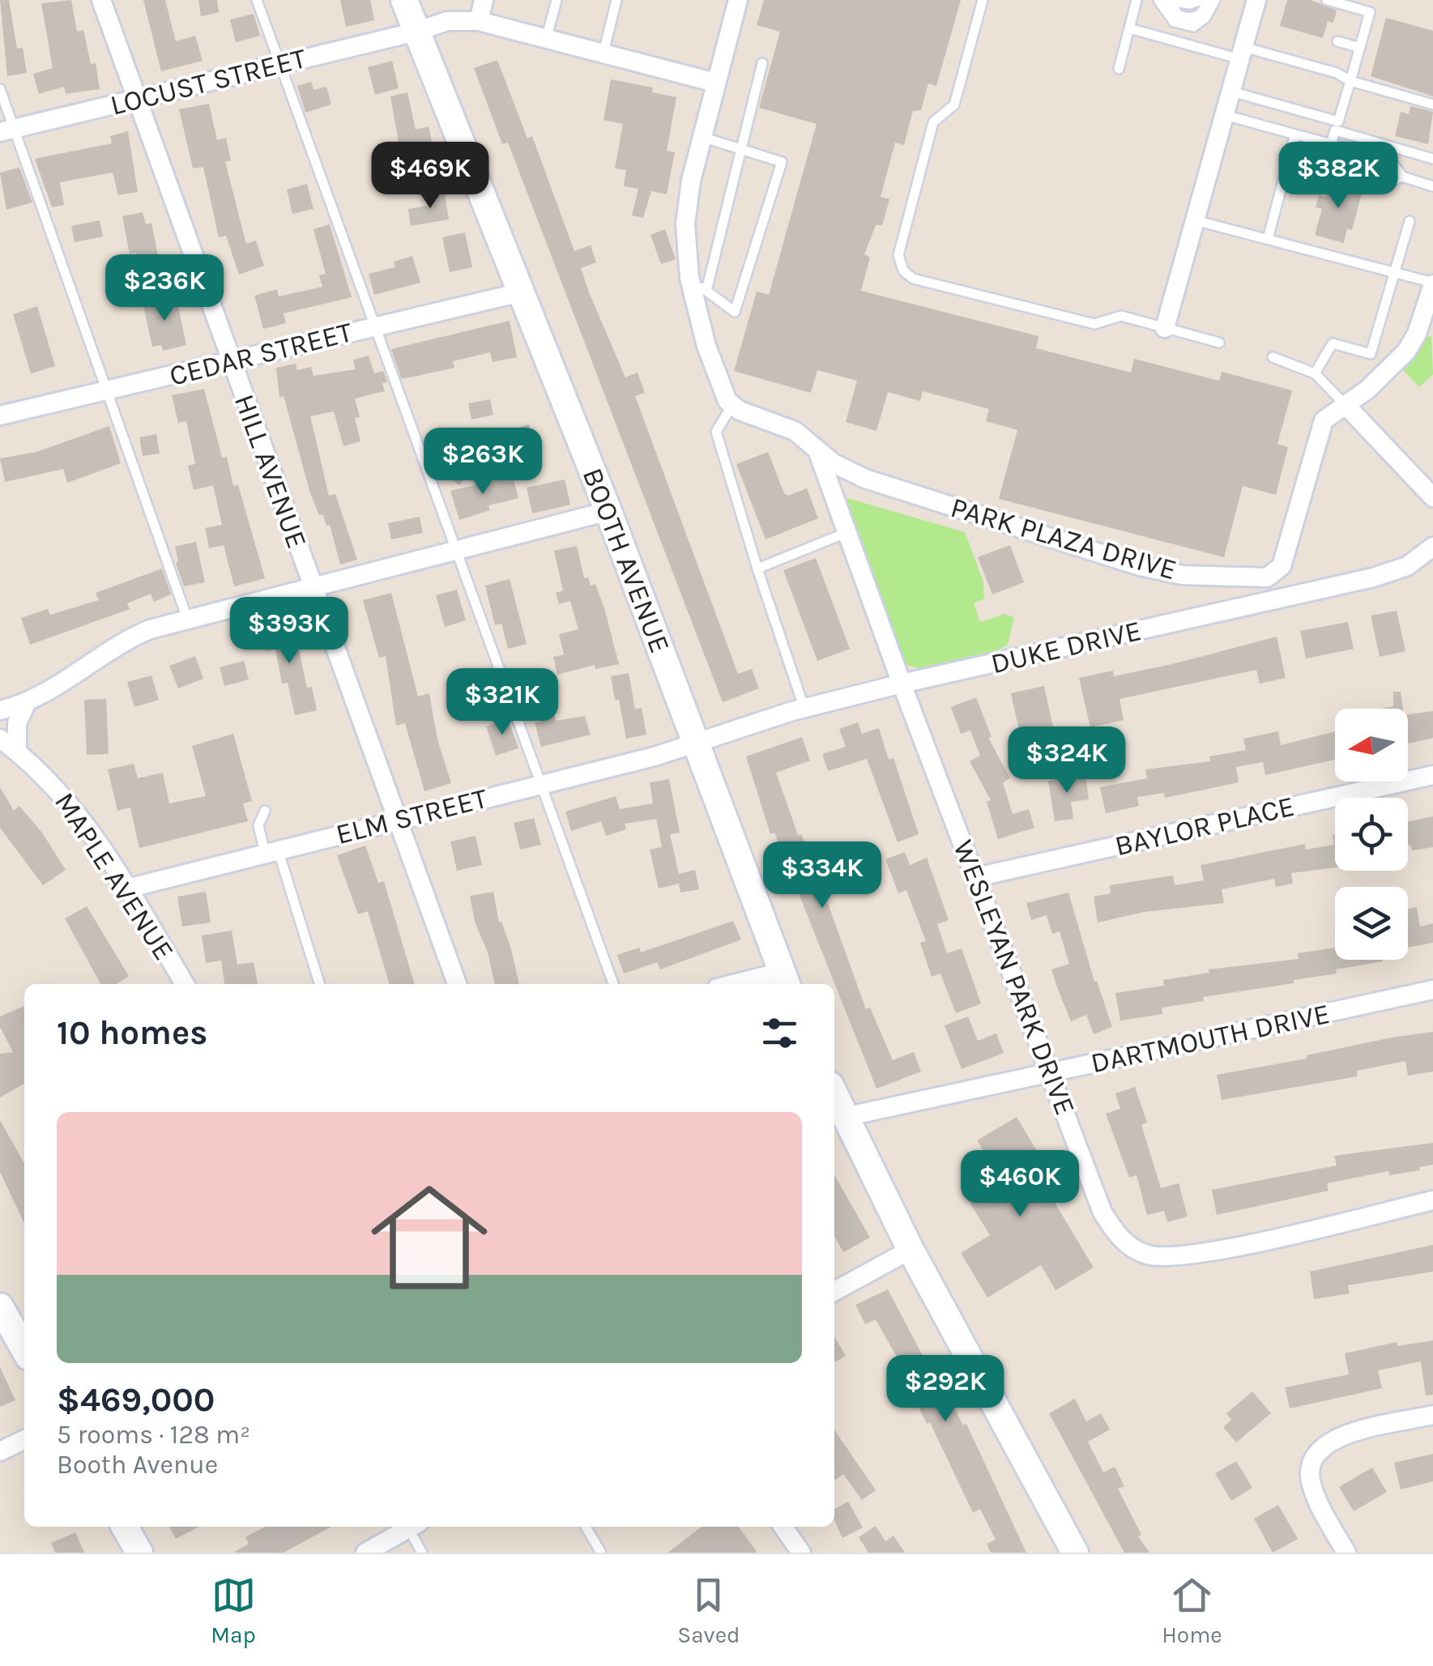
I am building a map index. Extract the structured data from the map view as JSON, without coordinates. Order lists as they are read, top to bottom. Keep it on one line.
{"streets":{"street":["LOCUST STREET","CEDAR STREET","HILL AVENUE","PARK PLAZA DRIVE","BOOTH AVENUE","DUKE DRIVE","ELM STREET","BAYLOR PLACE","MAPLE AVENUE","WESLEYAN PARK DRIVE","DARTMOUTH DRIVE"]},"crossings":[["LOCUST STREET","HILL AVENUE"],["LOCUST STREET","BOOTH AVENUE"],["CEDAR STREET","HILL AVENUE"],["CEDAR STREET","BOOTH AVENUE"],["HILL AVENUE","ELM STREET"],["BOOTH AVENUE","DUKE DRIVE"],["BOOTH AVENUE","ELM STREET"],["DUKE DRIVE","ELM STREET"],["DUKE DRIVE","WESLEYAN PARK DRIVE"],["ELM STREET","MAPLE AVENUE"],["BAYLOR PLACE","WESLEYAN PARK DRIVE"],["WESLEYAN PARK DRIVE","DARTMOUTH DRIVE"]],"north":"left","page":{"price":["$469K","$382K","$236K","$263K","$393K","$321K","$324K","$334K","$460K","$292K"],"heading":"10 homes","list":[{"name":"$469,000","note":"5 rooms · 128 m² · Booth Avenue"}],"tabs":["Map","Saved","Home"]}}
